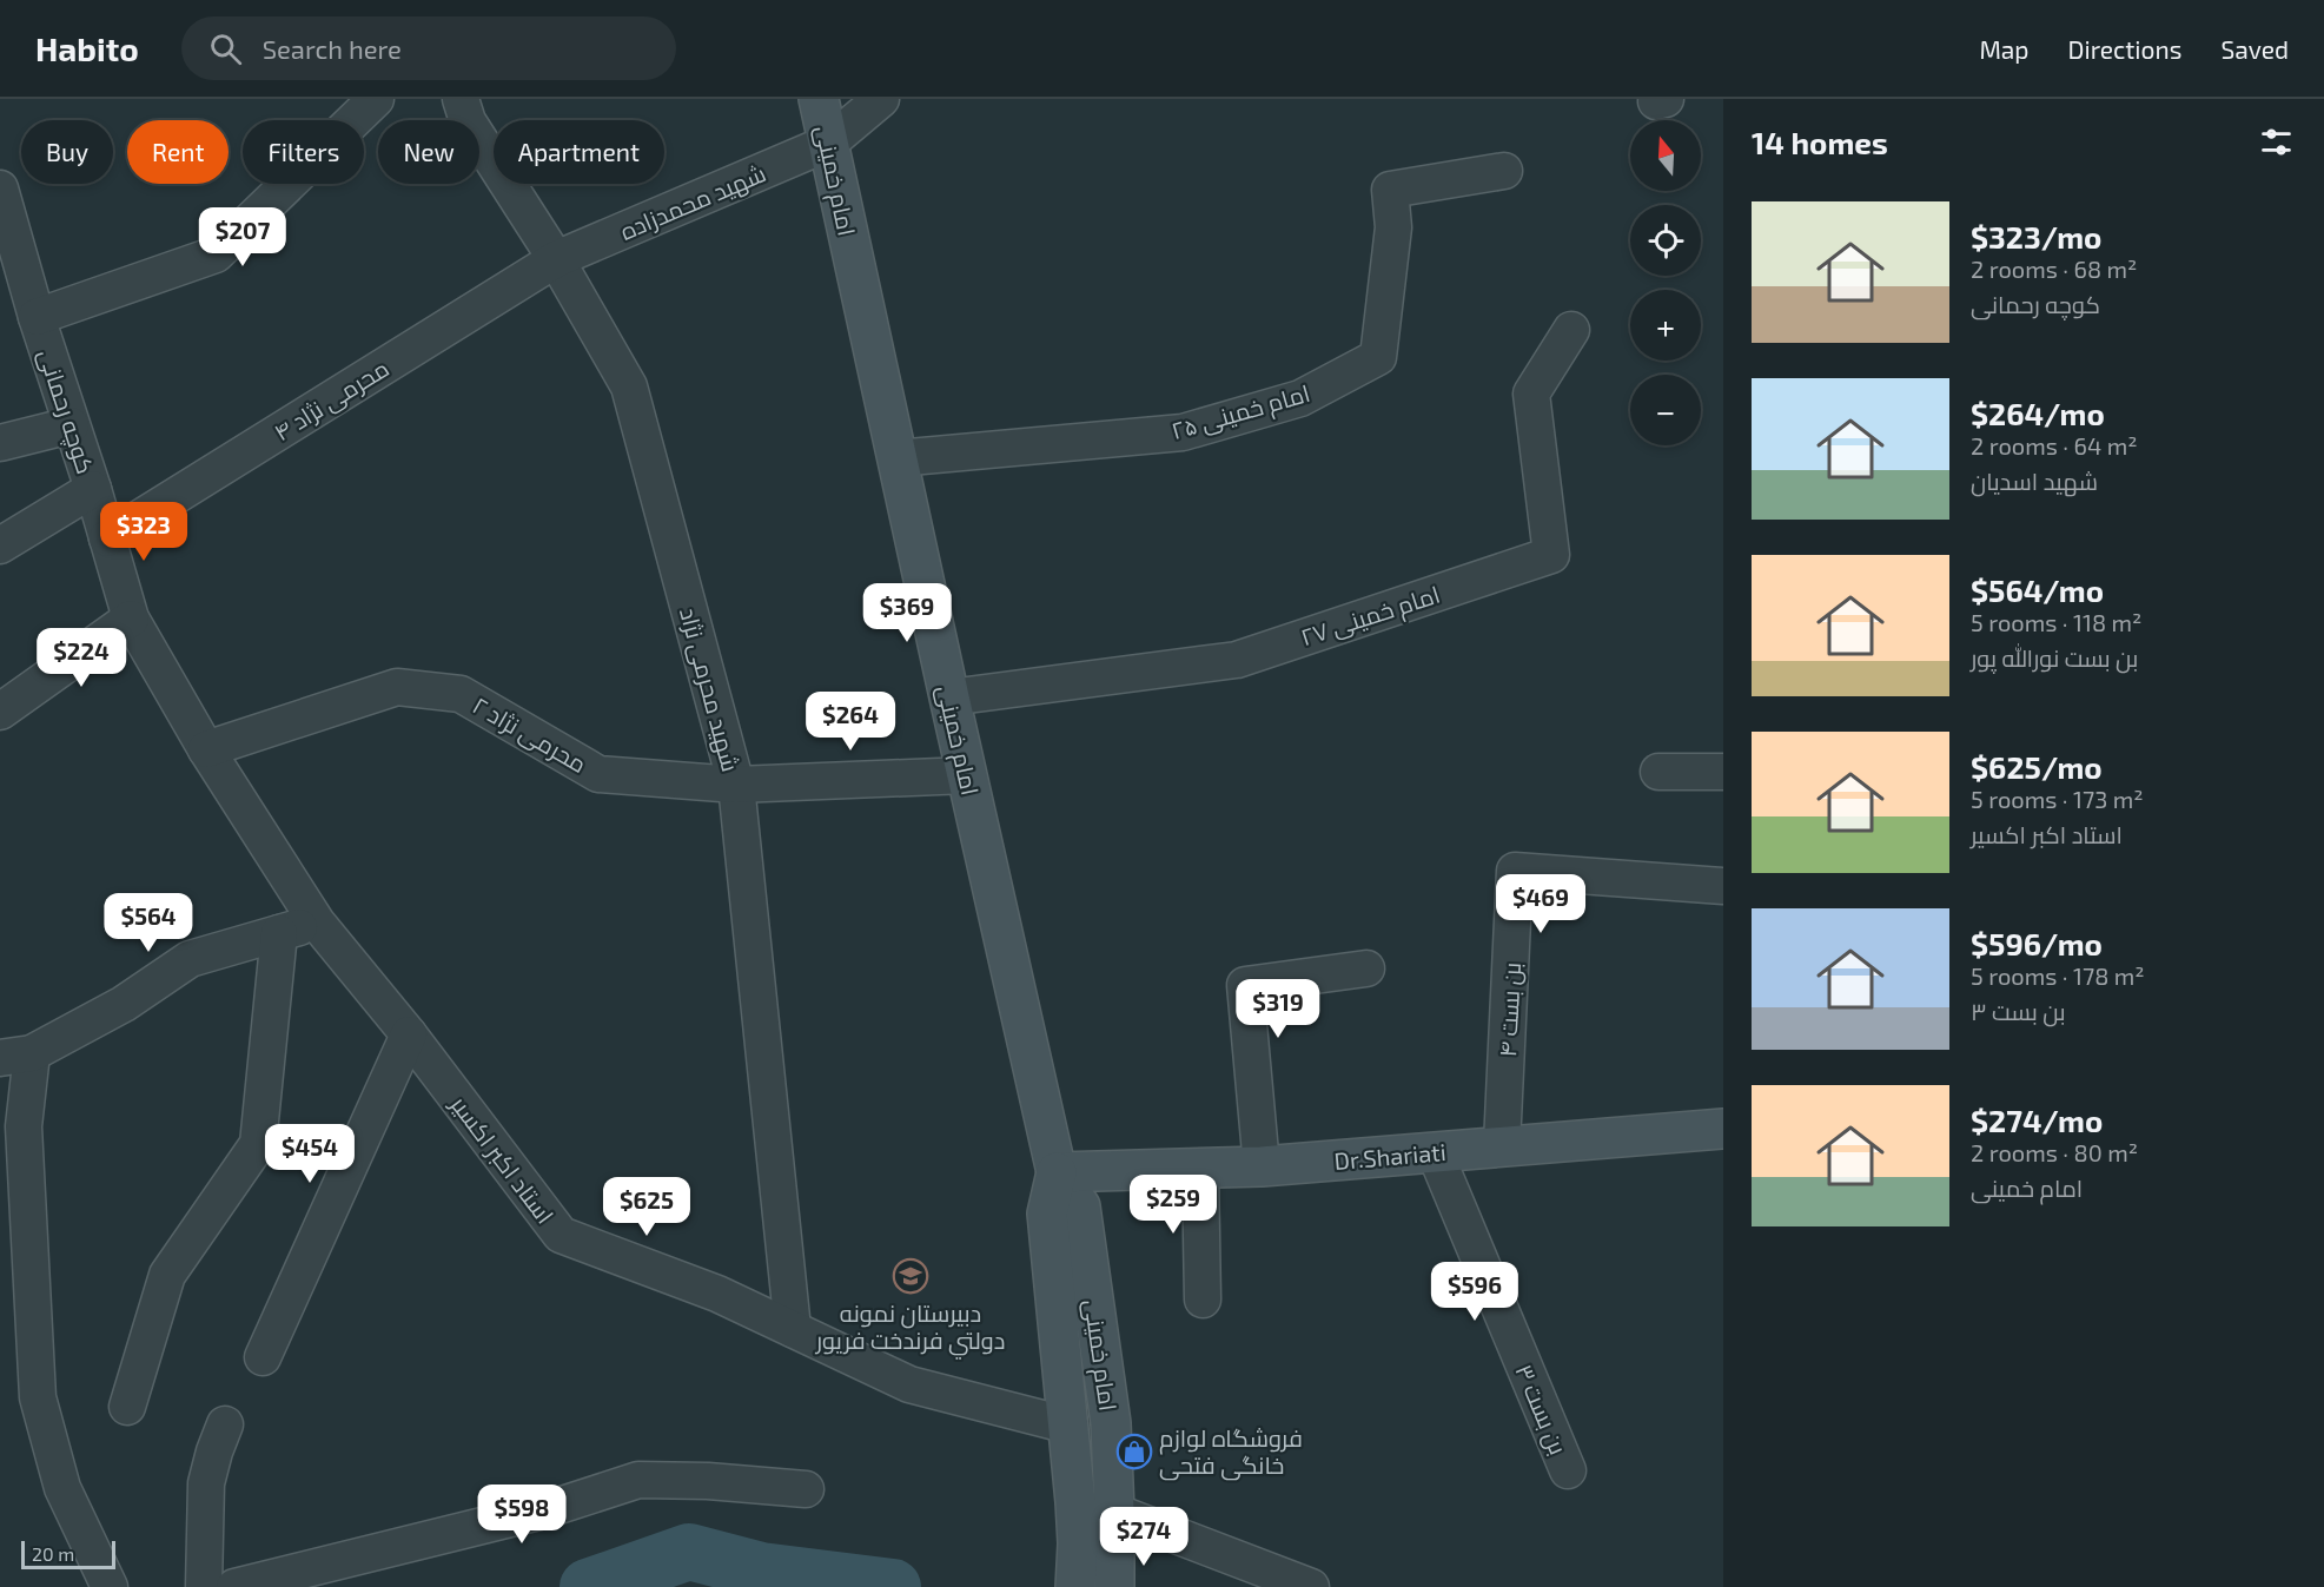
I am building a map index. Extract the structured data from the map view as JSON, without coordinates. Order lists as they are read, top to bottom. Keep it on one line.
{"streets":{"street":["امام خمینی","شهید محمدزاده","محرمی نژاد ۴","کوچه رحمانی","امام خمینی ۲۵","امام خمینی ۲۷","شهید محرمی نژاد","محرمی نژاد ۲","بن بست ۴","Dr.Shariati","استاد اکبر اکسیر","بن بست ۳"]},"crossings":[["امام خمینی","شهید محمدزاده"],["امام خمینی","امام خمینی ۲۵"],["امام خمینی","امام خمینی ۲۷"],["امام خمینی","محرمی نژاد ۲"],["امام خمینی","Dr.Shariati"],["امام خمینی","استاد اکبر اکسیر"],["شهید محمدزاده","محرمی نژاد ۴"],["شهید محمدزاده","شهید محرمی نژاد"],["محرمی نژاد ۴","کوچه رحمانی"],["محرمی نژاد ۴","شهید محرمی نژاد"],["کوچه رحمانی","محرمی نژاد ۲"],["کوچه رحمانی","استاد اکبر اکسیر"],["شهید محرمی نژاد","محرمی نژاد ۲"],["شهید محرمی نژاد","استاد اکبر اکسیر"],["بن بست ۴","Dr.Shariati"],["Dr.Shariati","بن بست ۳"]],"places":{"school or university":["دبیرستان نمونه دولتي فرندخت فريور"],"shop":["فروشگاه لوازم خانگی فتحی"]},"scale_bar":"20 m","north":"top","page":{"header":"Habito","search":"Search here","nav":["Map","Directions","Saved"],"heading":"14 homes","map_buttons":["+","−"],"chip":["Buy","Rent","Filters","New","Apartment"],"list":[{"name":"$323/mo","note":"2 rooms · 68 m² · کوچه رحمانی"},{"name":"$264/mo","note":"2 rooms · 64 m² · شهید اسدیان"},{"name":"$564/mo","note":"5 rooms · 118 m² · بن بست نورالله پور"},{"name":"$625/mo","note":"5 rooms · 173 m² · استاد اکبر اکسیر"},{"name":"$596/mo","note":"5 rooms · 178 m² · بن بست ۳"},{"name":"$274/mo","note":"2 rooms · 80 m² · امام خمینی"}],"price":["$207","$323","$369","$224","$264","$469","$564","$319","$454","$259","$625","$596","$598","$274"],"scale":"20 m"}}
